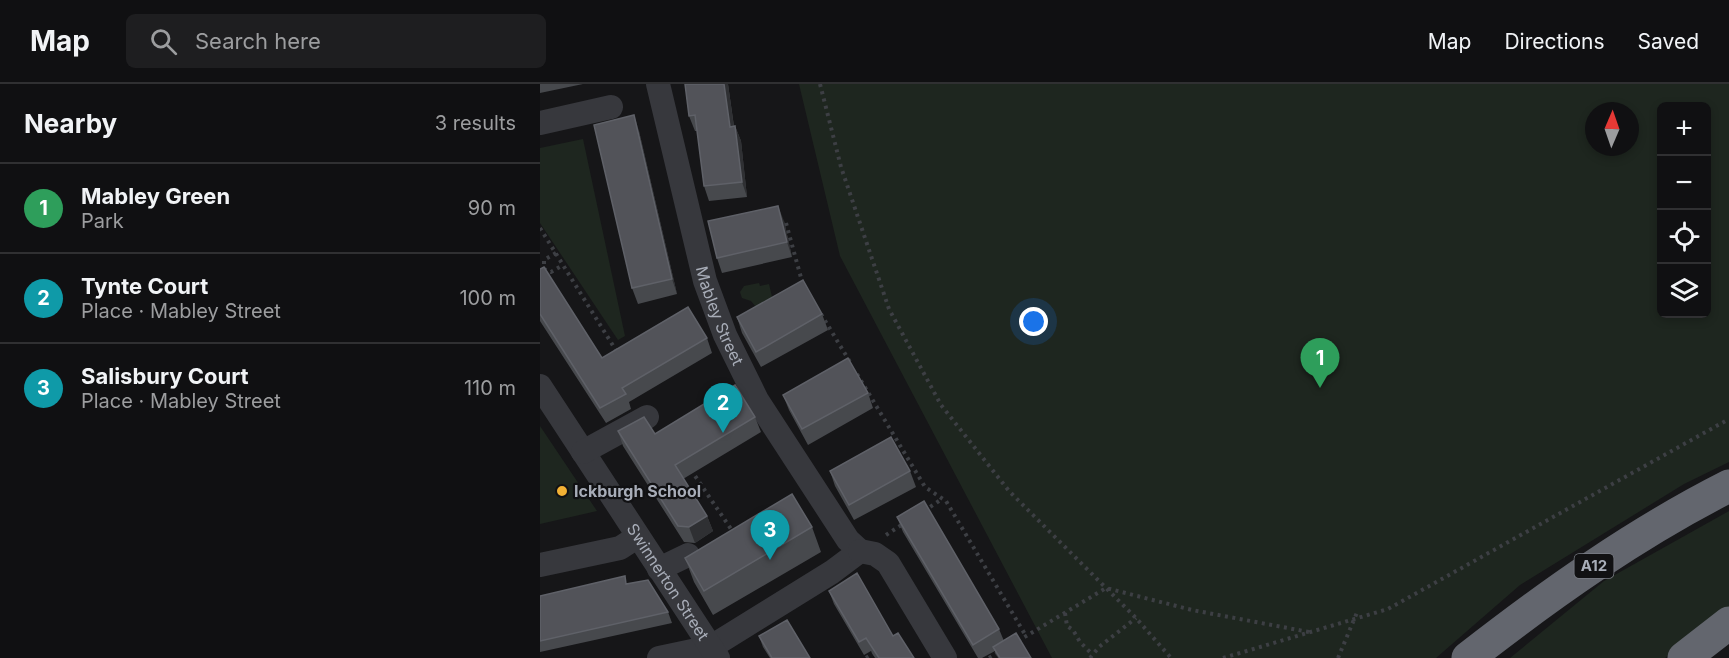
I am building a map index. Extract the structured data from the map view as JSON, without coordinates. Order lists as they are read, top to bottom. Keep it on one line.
{"streets":{"highway":["A12"],"street":["Mabley Street","Swinnerton Street"]},"places":["Ickburgh School"],"north":"top","page":{"header":"Map","search":"Search here","nav":["Map","Directions","Saved"],"heading":["Nearby","3 results"],"map_buttons":["+","−"],"list":[{"mark":"1","name":"Mabley Green","note":"Park","value":"90 m"},{"mark":"2","name":"Tynte Court","note":"Place · Mabley Street","value":"100 m"},{"mark":"3","name":"Salisbury Court","note":"Place · Mabley Street","value":"110 m"}],"pins":["1","2","3"]}}
